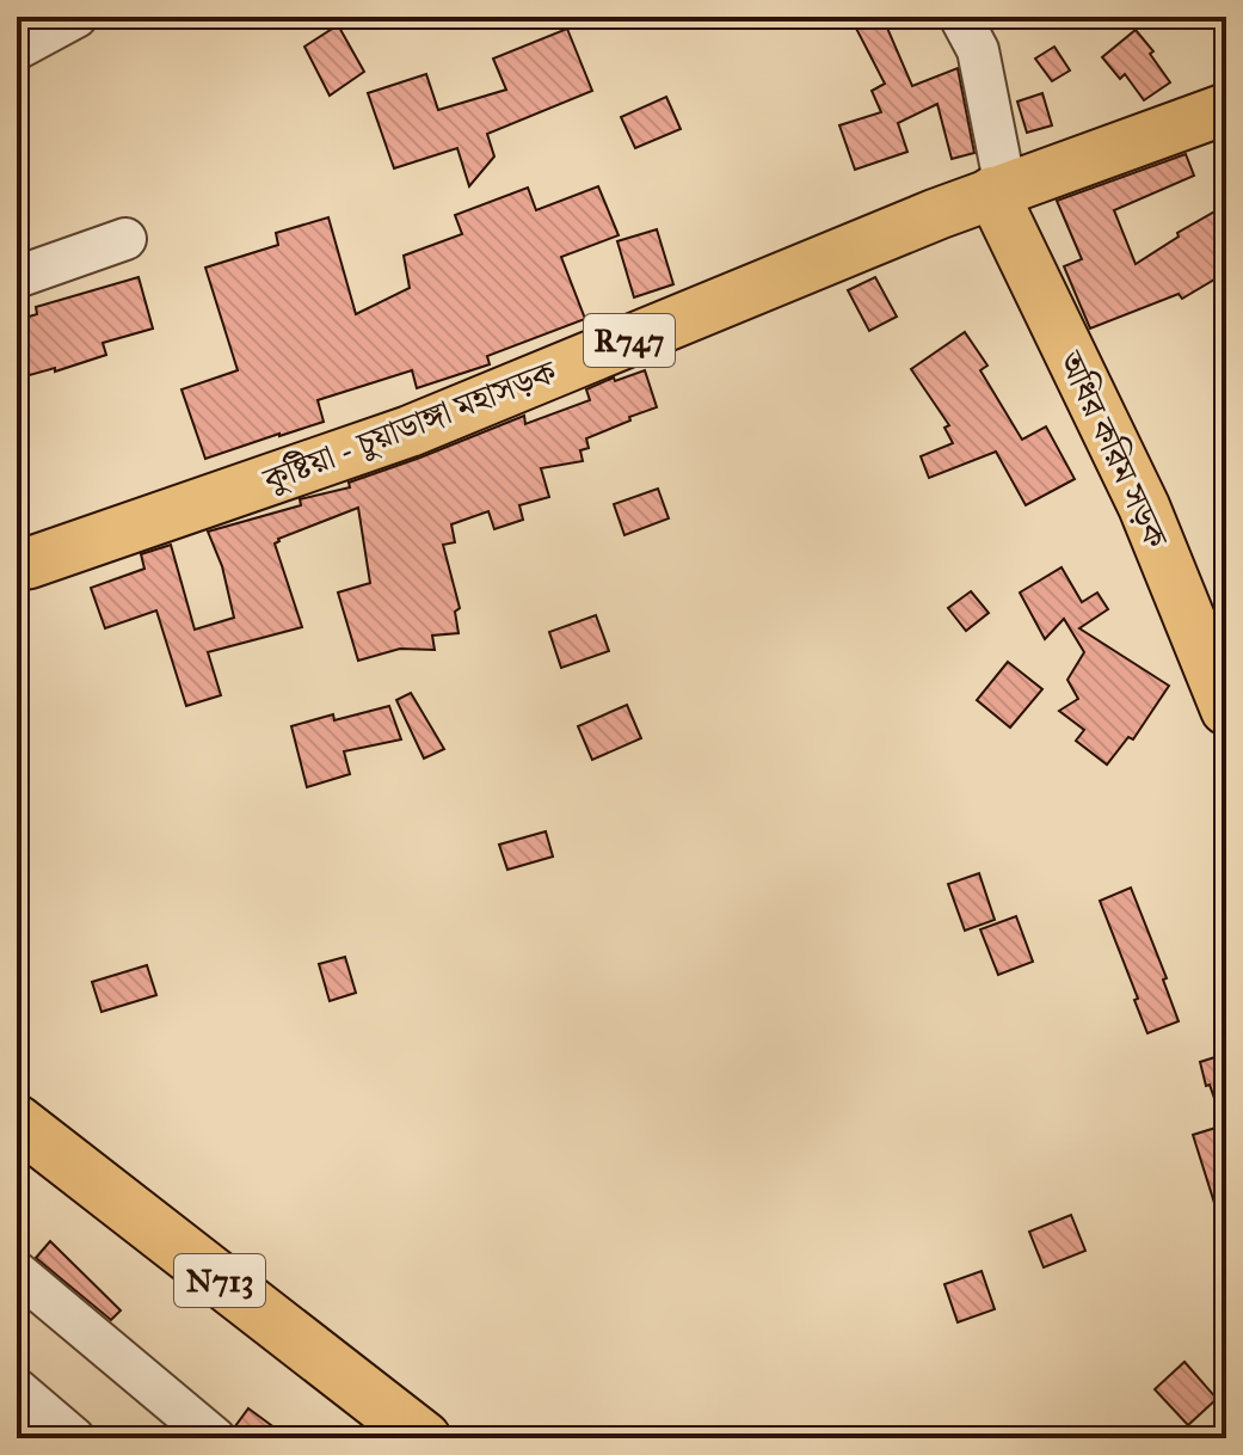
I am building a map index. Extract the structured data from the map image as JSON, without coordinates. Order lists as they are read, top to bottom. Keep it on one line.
{"streets":{"highway":["N713"],"main road":["R747","কুষ্টিয়া - চুয়াডাঙ্গা মহাসড়ক","অধির করিম সড়ক"]},"crossings":[["কুষ্টিয়া - চুয়াডাঙ্গা মহাসড়ক","অধির করিম সড়ক"]]}
